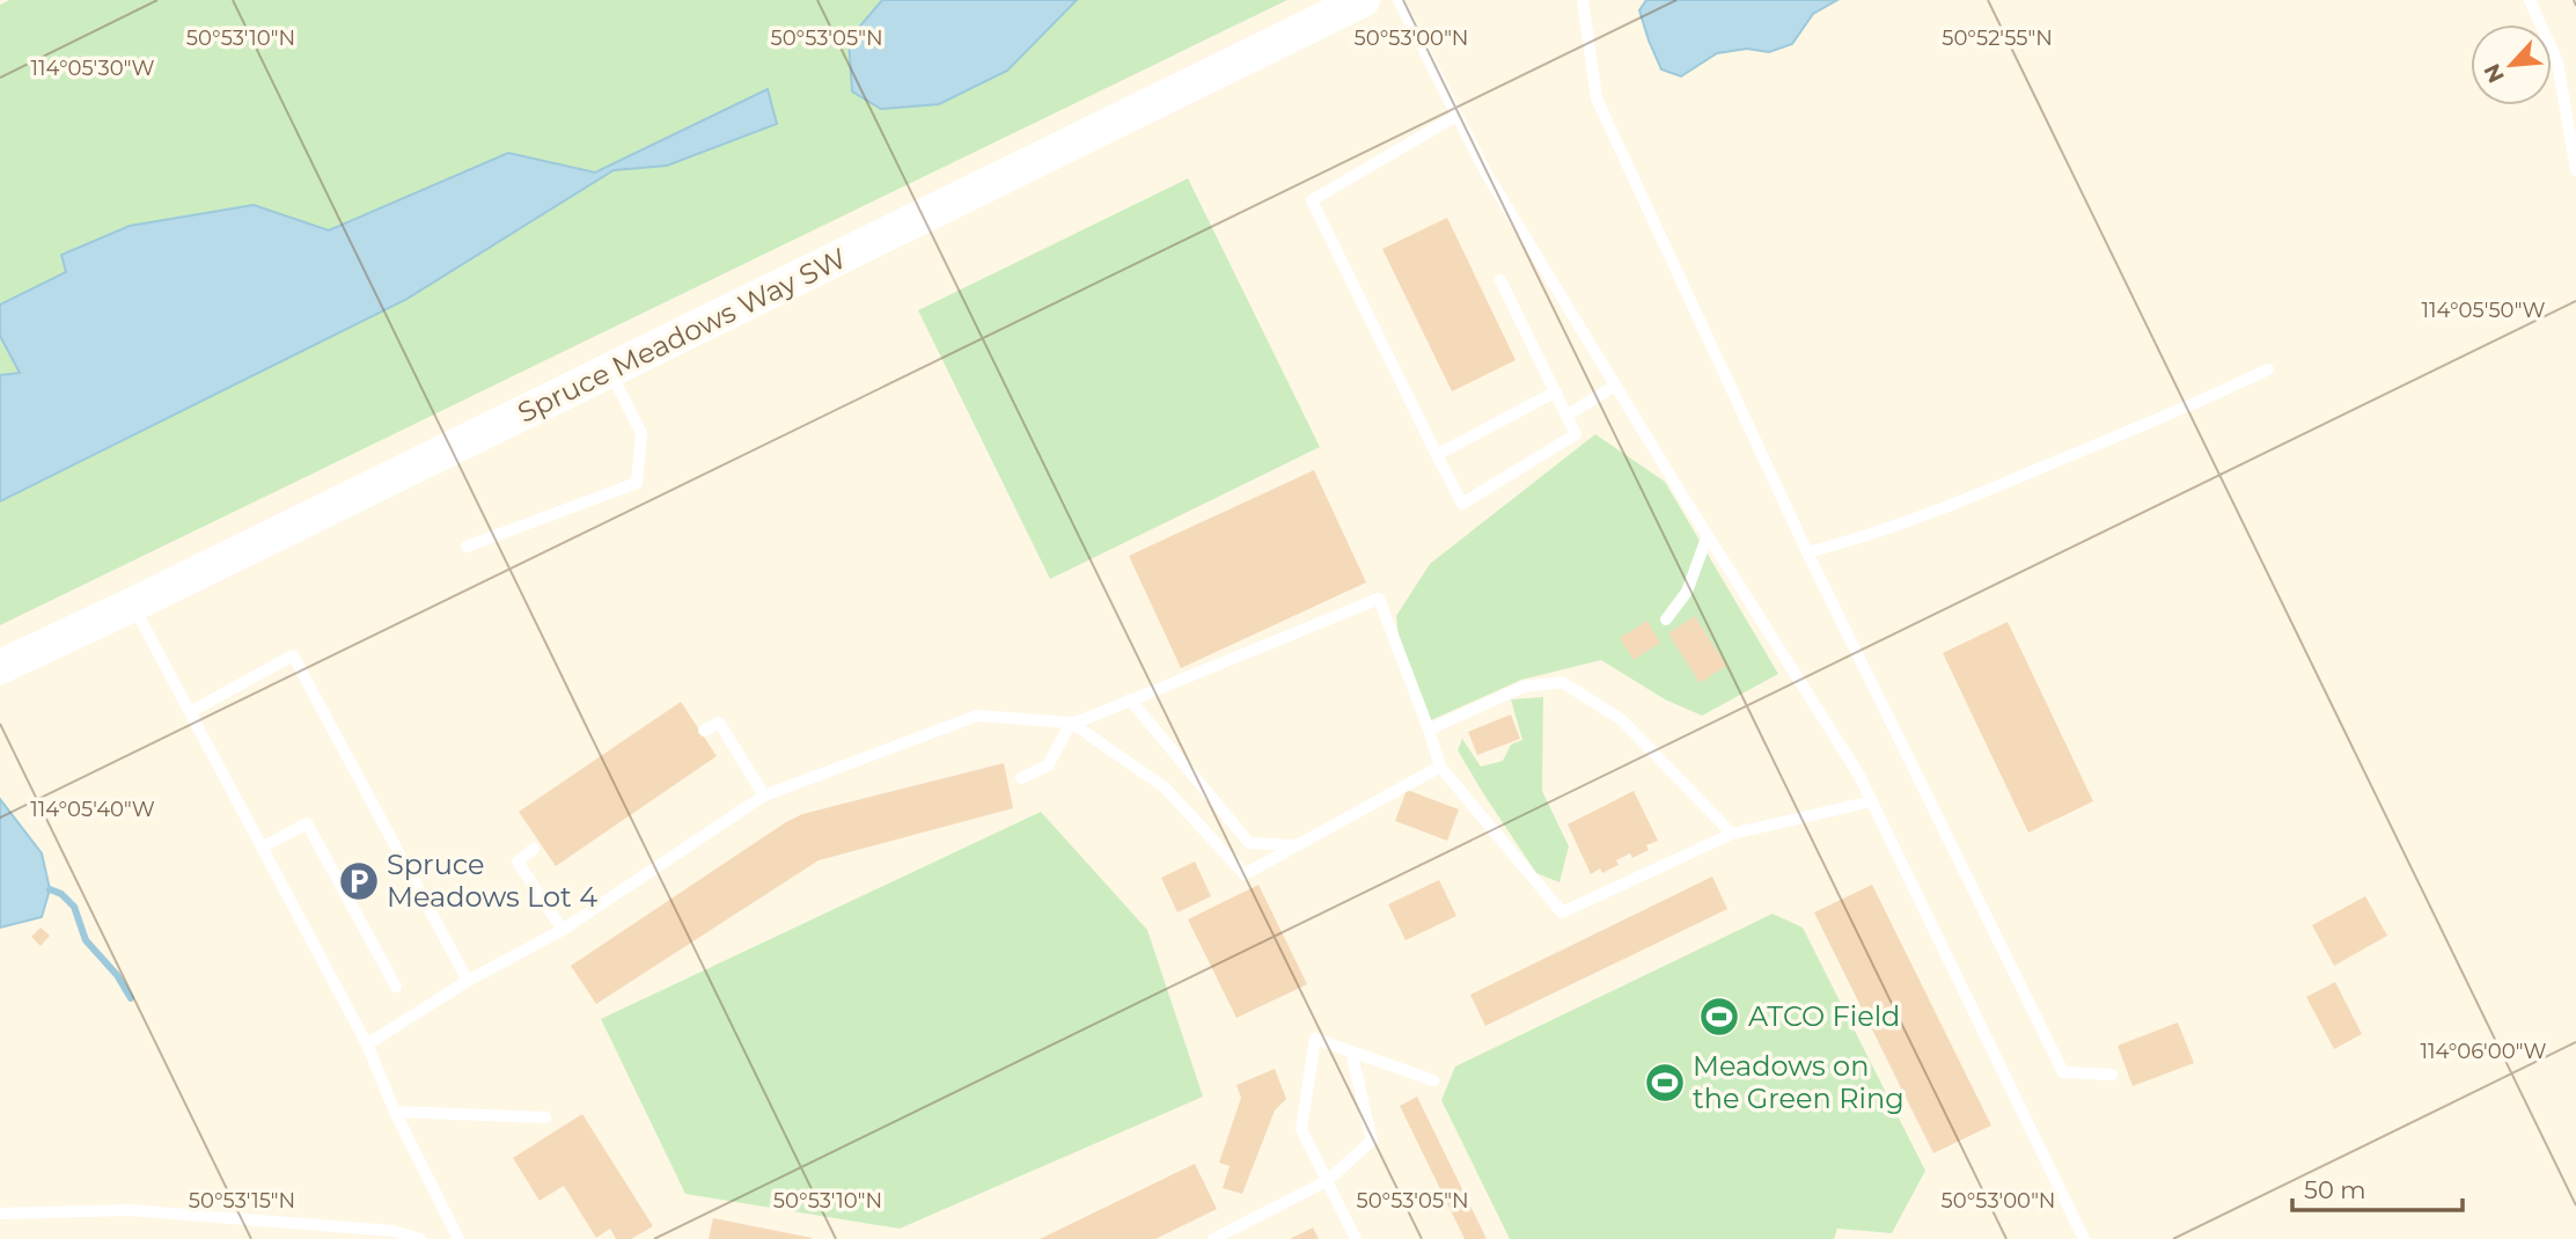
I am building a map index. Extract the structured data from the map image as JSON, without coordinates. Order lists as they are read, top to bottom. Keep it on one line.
{"streets":{"main road":["Spruce Meadows Way SW"]},"places":{"parking":["Spruce Meadows Lot 4"],"sports":["ATCO Field","Meadows on the Green Ring"]},"scale_bar":"50 m","north":"bottom left","coordinates":["50°53'00\"N","50°52'55\"N","50°53'10\"N","50°53'05\"N","114°05'30\"W","114°05'50\"W","114°05'40\"W","114°06'00\"W","50°53'15\"N"]}
